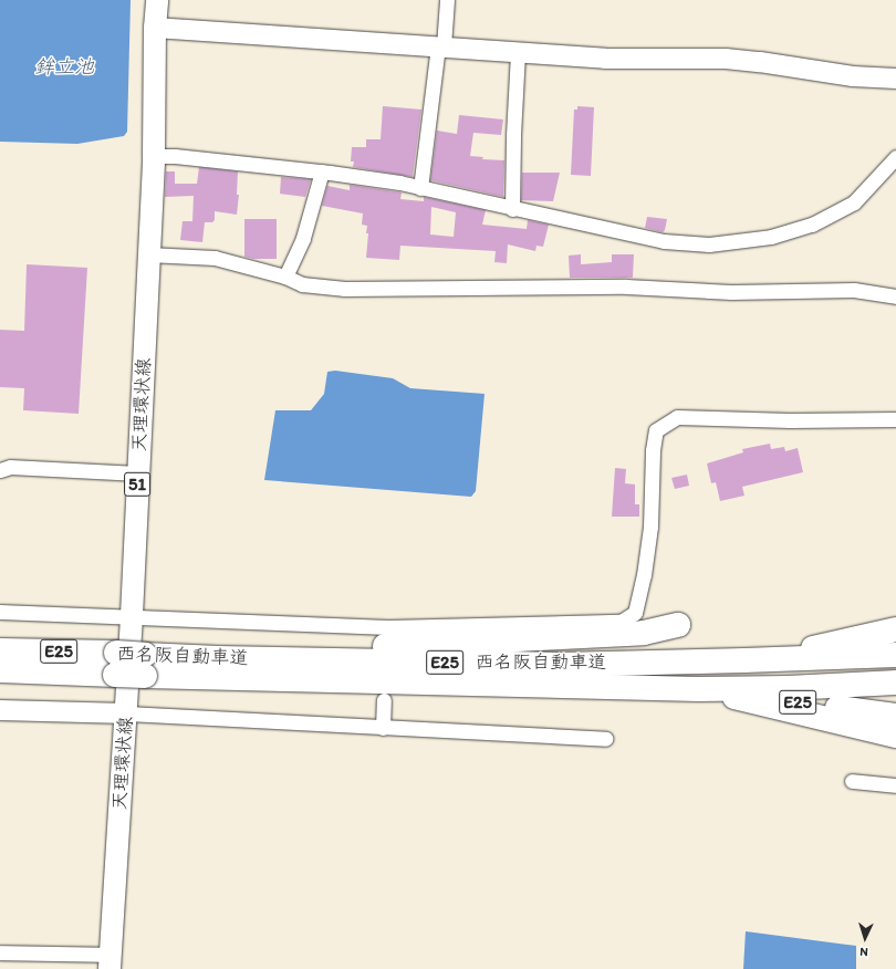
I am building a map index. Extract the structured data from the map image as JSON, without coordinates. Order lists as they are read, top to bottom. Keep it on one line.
{"streets":{"highway":["E25","西名阪自動車道"],"main road":["天理環状線","51"]},"crossings":[["E25","西名阪自動車道"]],"water":["鉾立池"],"north":"bottom"}
